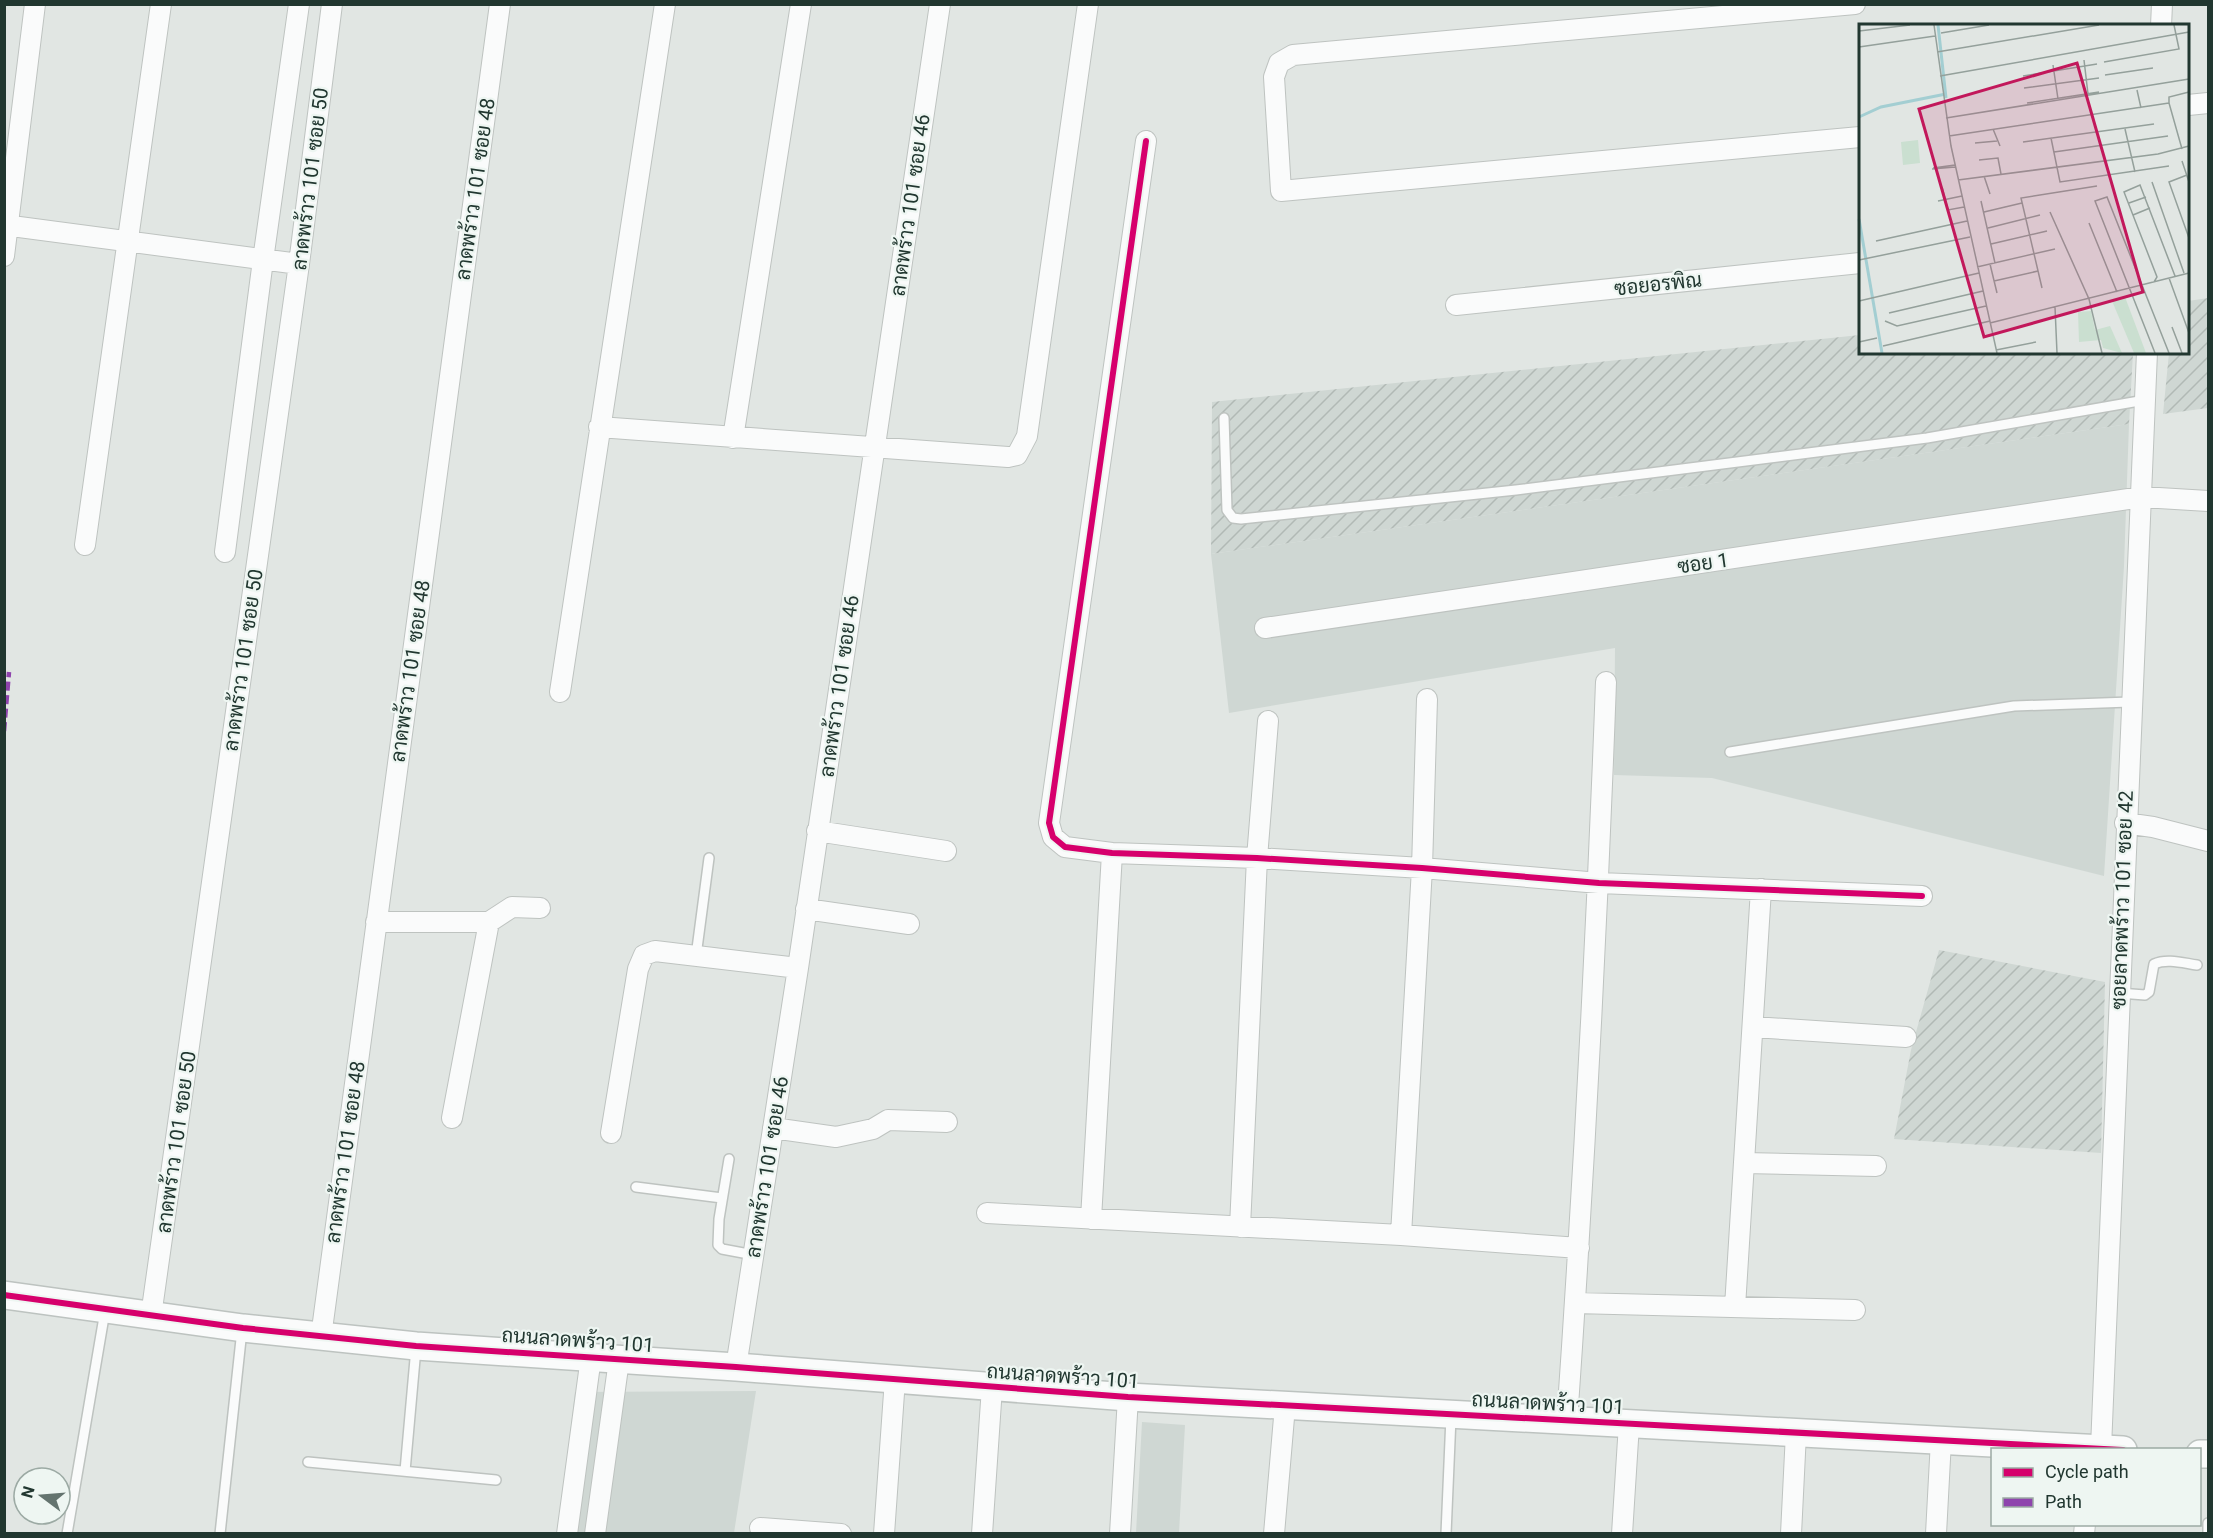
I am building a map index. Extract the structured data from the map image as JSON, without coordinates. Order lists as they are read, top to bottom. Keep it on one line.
{"streets":{"street":["ลาดพร้าว 101 ซอย 50","ลาดพร้าว 101 ซอย 48","ลาดพร้าว 101 ซอย 46","ซอยอรพิณ","ซอย 1","ซอยลาดพร้าว 101 ซอย 42","ถนนลาดพร้าว 101"]},"crossings":[["ลาดพร้าว 101 ซอย 50","ถนนลาดพร้าว 101"],["ลาดพร้าว 101 ซอย 48","ถนนลาดพร้าว 101"],["ลาดพร้าว 101 ซอย 46","ถนนลาดพร้าว 101"],["ซอย 1","ซอยลาดพร้าว 101 ซอย 42"]],"legend":["Cycle path","Path"],"north":"left"}
